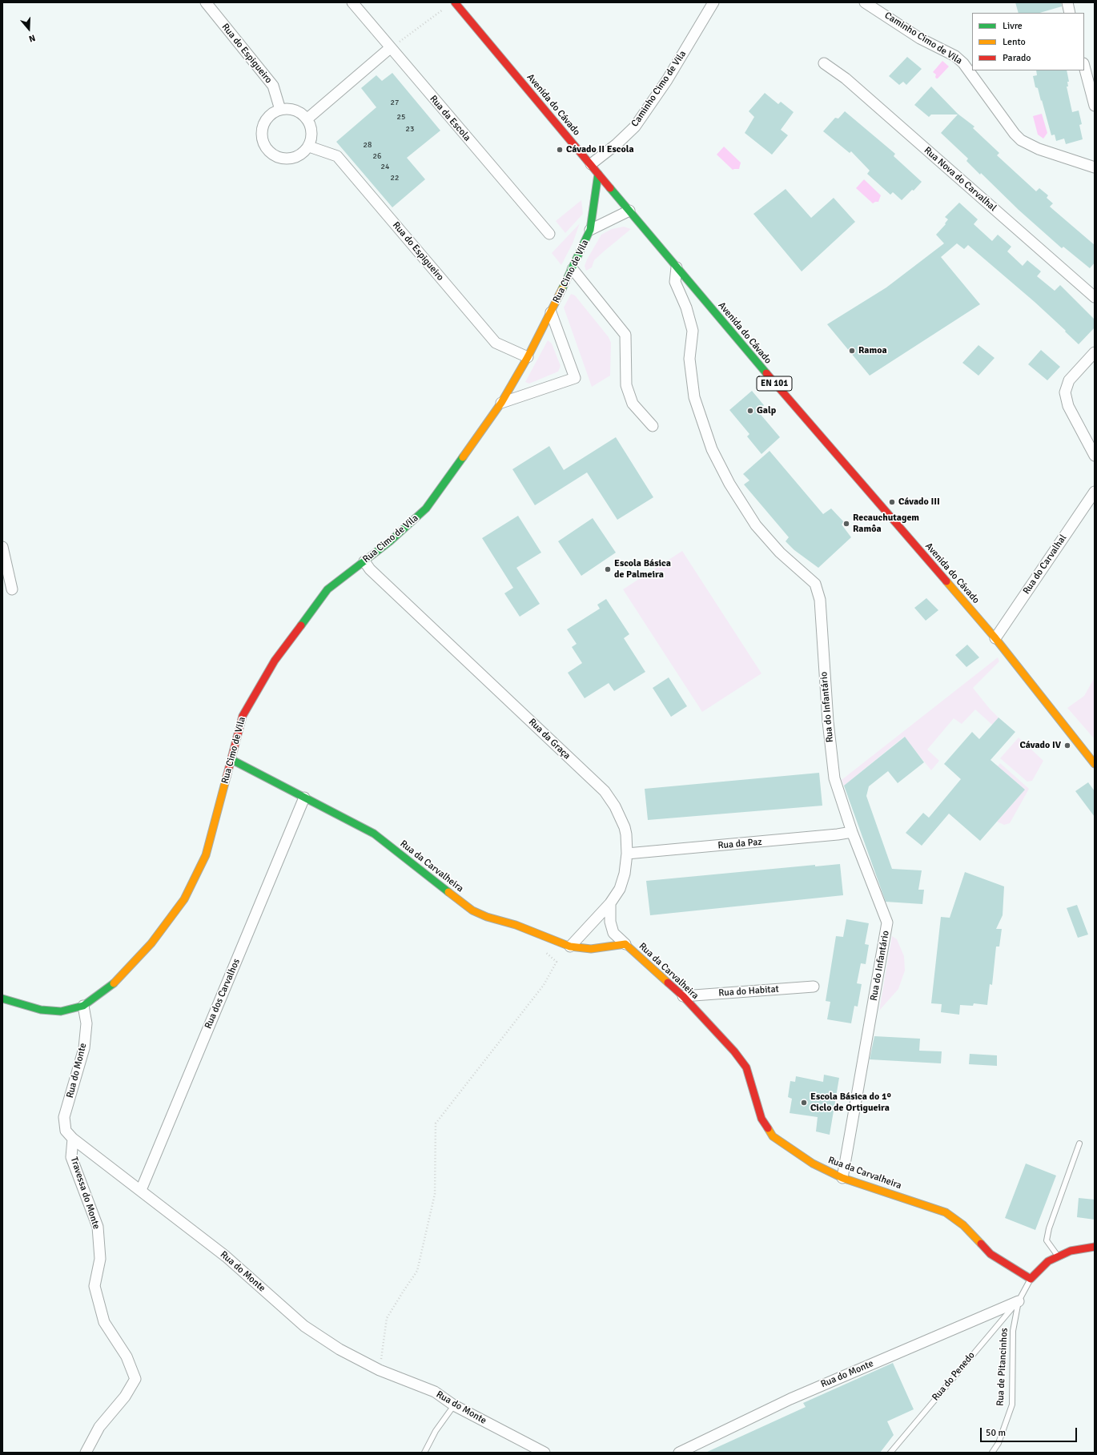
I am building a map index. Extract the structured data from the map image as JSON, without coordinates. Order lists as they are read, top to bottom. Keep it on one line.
{"streets":{"street":["Caminho Cimo de Vila","Rua do Espigueiro","Avenida do Cávado","Rua da Escola","Rua Nova do Carvalhal","Rua Cimo de Vila","EN 101","Rua do Carvalhal","Rua do Infantário","Rua da Graça","Rua da Paz","Rua da Carvalheira","Rua do Habitat","Rua dos Carvalhos","Rua do Monte","Travessa do Monte","Rua de Pitancinhos"],"lane":["Rua do Penedo"]},"crossings":[["Caminho Cimo de Vila","Avenida do Cávado"],["Rua do Espigueiro","Rua Cimo de Vila"],["Avenida do Cávado","Rua Cimo de Vila"],["Avenida do Cávado","Rua do Carvalhal"],["Avenida do Cávado","Rua do Infantário"],["Rua Cimo de Vila","Rua da Graça"],["Rua Cimo de Vila","Rua da Carvalheira"],["Rua Cimo de Vila","Rua do Monte"],["Rua do Infantário","Rua da Paz"],["Rua do Infantário","Rua da Carvalheira"],["Rua da Graça","Rua da Paz"],["Rua da Graça","Rua da Carvalheira"],["Rua da Carvalheira","Rua do Habitat"],["Rua da Carvalheira","Rua dos Carvalhos"],["Rua da Carvalheira","Rua de Pitancinhos"],["Rua dos Carvalhos","Rua do Monte"],["Rua do Monte","Travessa do Monte"],["Rua do Monte","Rua de Pitancinhos"],["Rua do Monte","Rua do Penedo"],["Rua de Pitancinhos","Rua do Penedo"]],"places":["Cávado II Escola","Ramoa","Galp","Cávado III","Recauchutagem Ramôa","Escola Básica de Palmeira","Cávado IV","Escola Básica do 1º Ciclo de Ortigueira"],"house_numbers":["27","25","23","28","26","24","22"],"legend":["Livre","Lento","Parado"],"scale_bar":"50 m","north":"bottom"}
